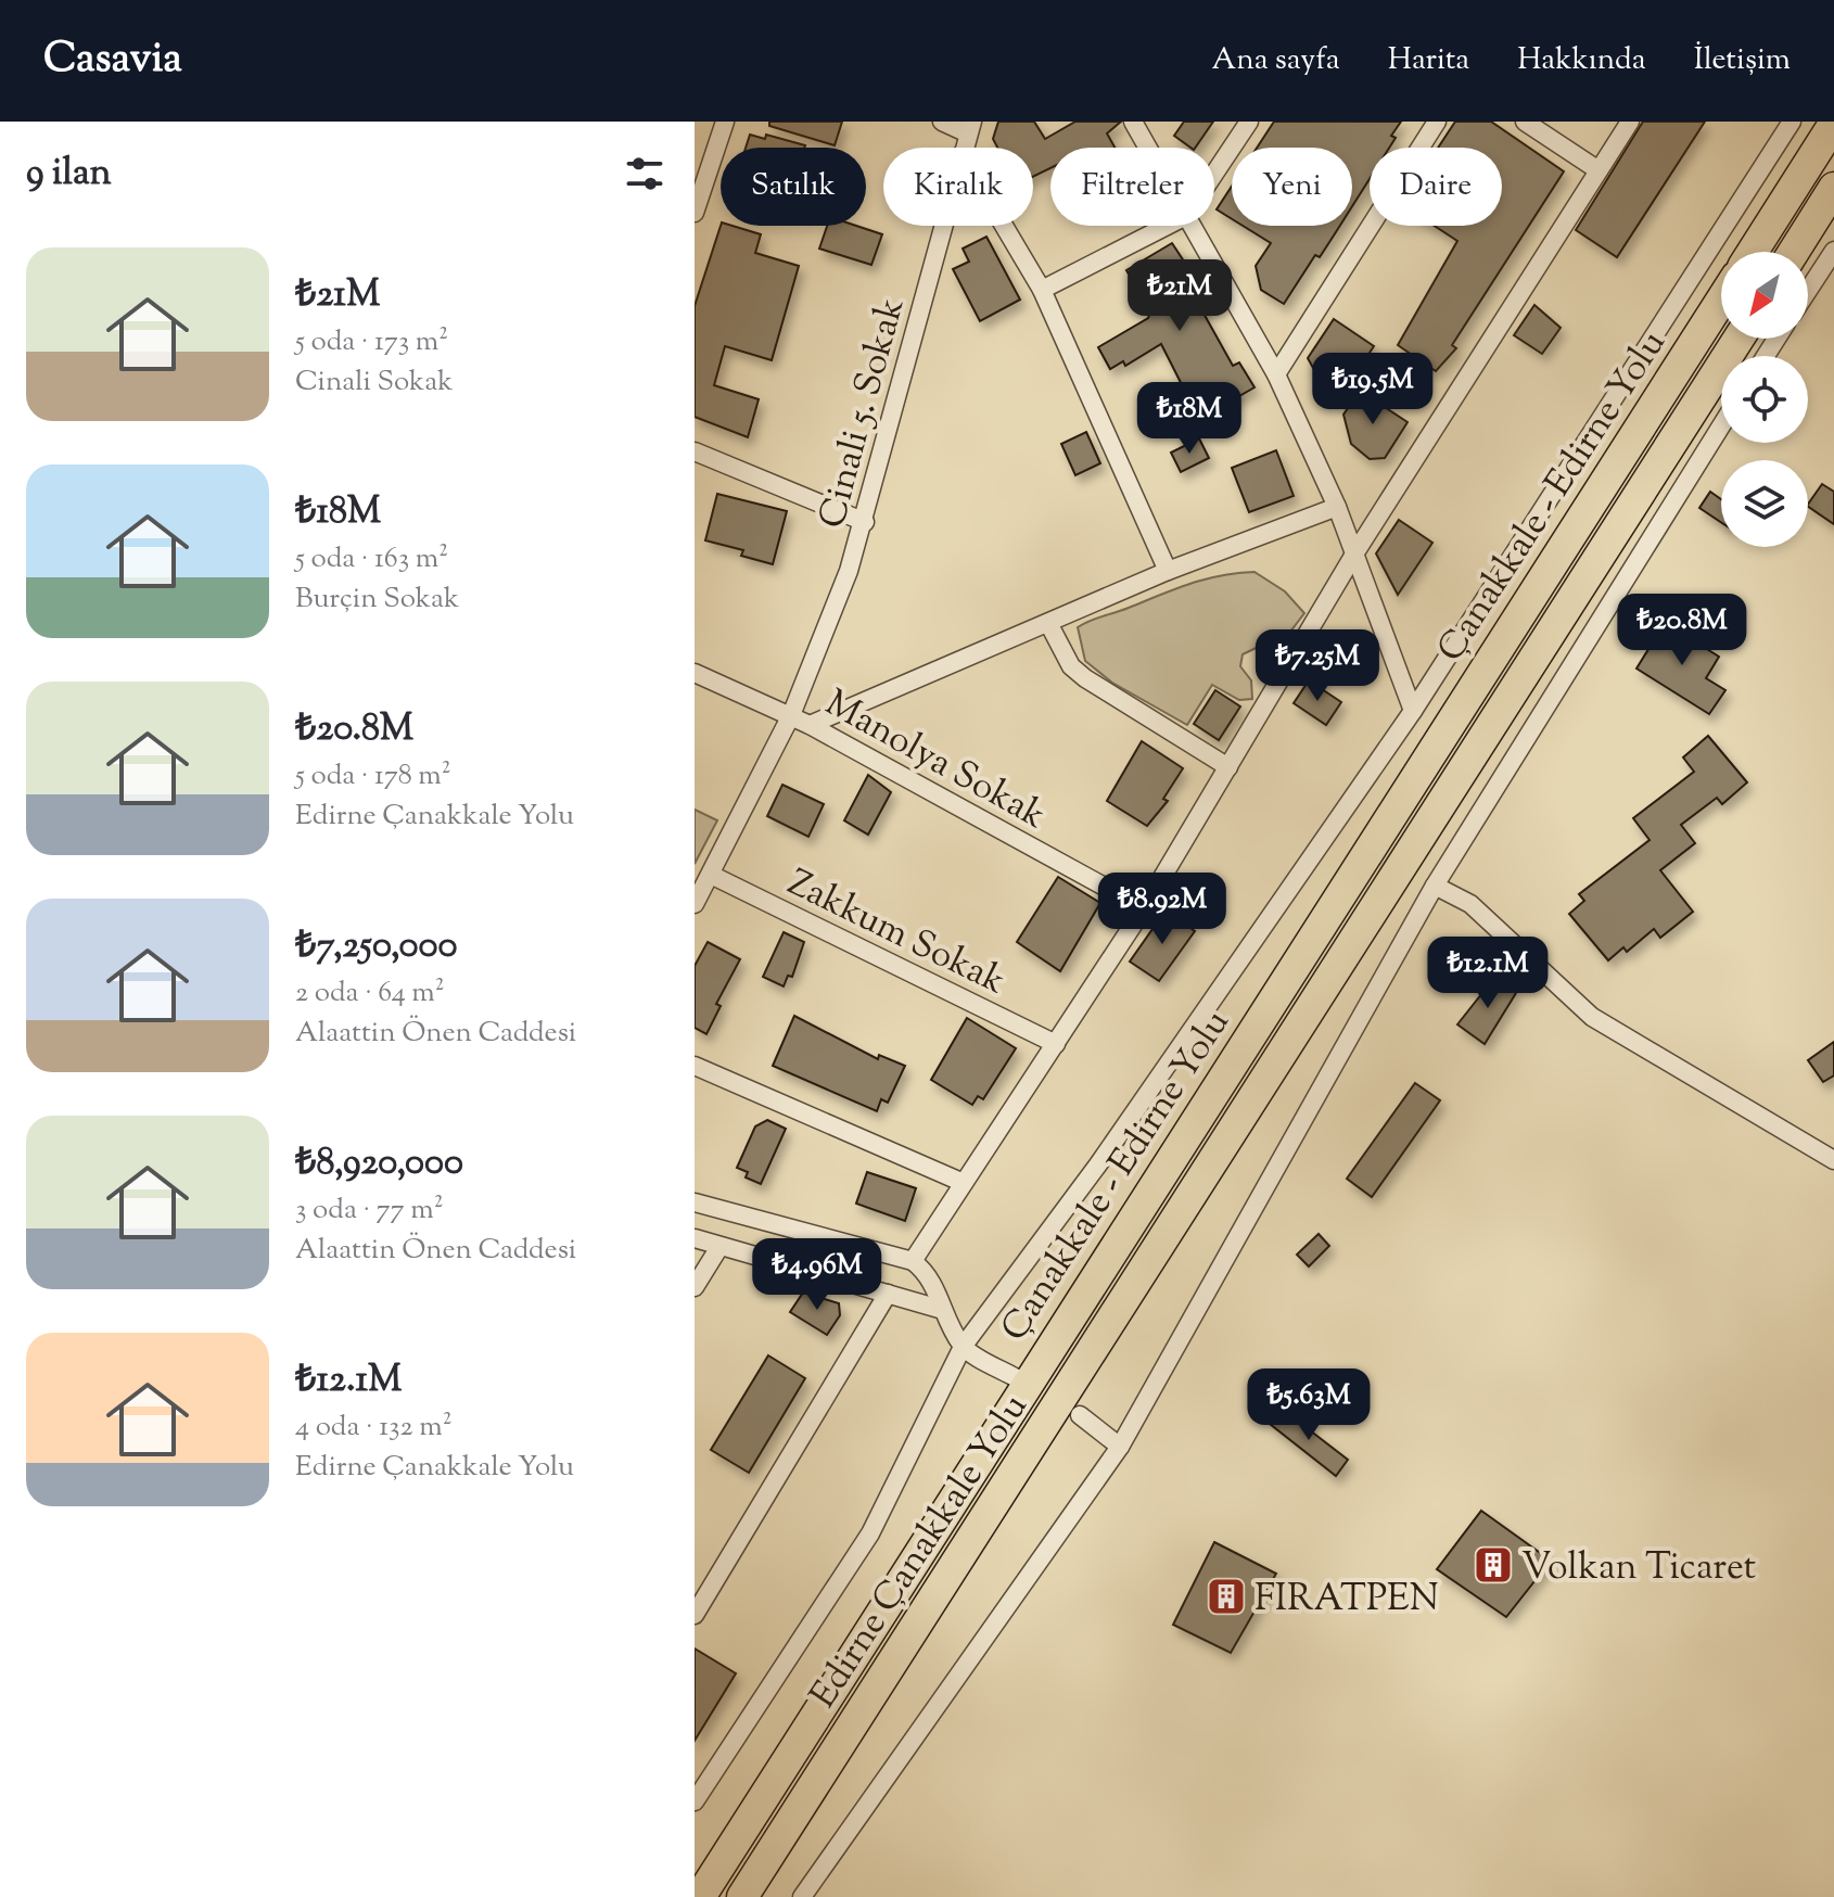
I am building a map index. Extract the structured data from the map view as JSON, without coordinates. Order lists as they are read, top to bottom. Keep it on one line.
{"streets":{"highway":["Çanakkale - Edirne Yolu","Edirne Çanakkale Yolu"],"street":["Cinali 5. Sokak","Manolya Sokak","Zakkum Sokak"]},"crossings":[["Cinali 5. Sokak","Manolya Sokak"],["Cinali 5. Sokak","Zakkum Sokak"]],"places":{"building":["Volkan Ticaret","FIRATPEN"]},"north":"bottom left","page":{"header":"Casavia","nav":["Ana sayfa","Harita","Hakkında","İletişim"],"heading":"9 ilan","chip":["Satılık","Kiralık","Filtreler","Yeni","Daire"],"list":[{"name":"₺21M","note":"5 oda · 173 m² · Cinali Sokak"},{"name":"₺18M","note":"5 oda · 163 m² · Burçin Sokak"},{"name":"₺20.8M","note":"5 oda · 178 m² · Edirne Çanakkale Yolu"},{"name":"₺7,250,000","note":"2 oda · 64 m² · Alaattin Önen Caddesi"},{"name":"₺8,920,000","note":"3 oda · 77 m² · Alaattin Önen Caddesi"},{"name":"₺12.1M","note":"4 oda · 132 m² · Edirne Çanakkale Yolu"}],"price":["₺21M","₺19.5M","₺18M","₺20.8M","₺7.25M","₺8.92M","₺12.1M","₺4.96M","₺5.63M"]}}
